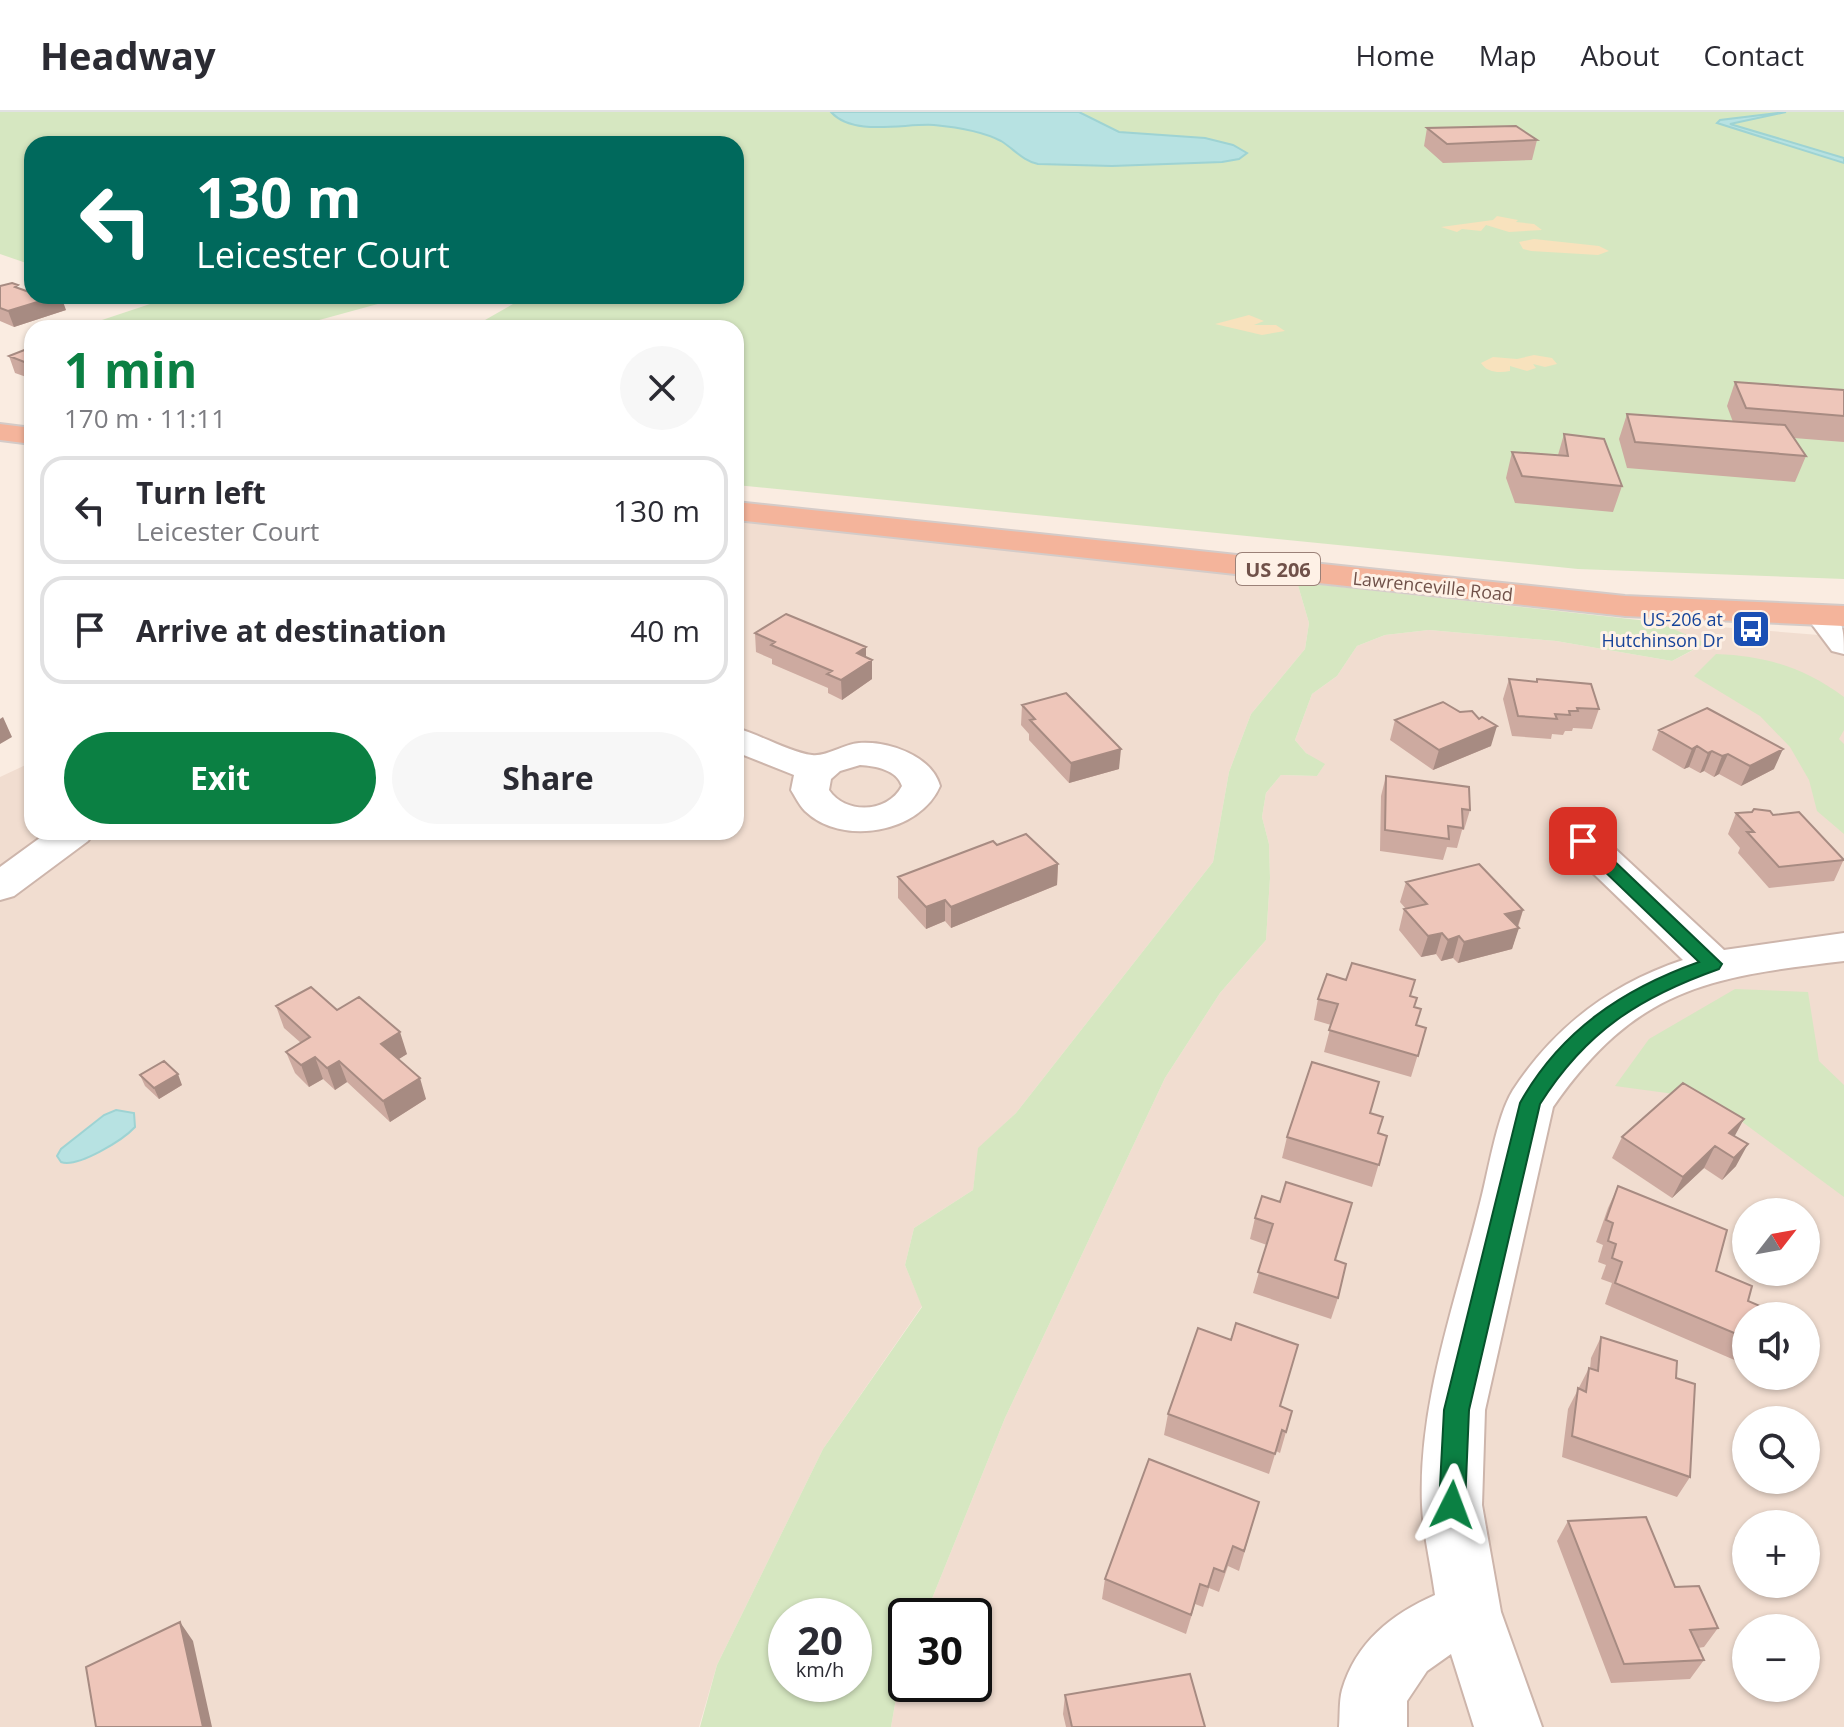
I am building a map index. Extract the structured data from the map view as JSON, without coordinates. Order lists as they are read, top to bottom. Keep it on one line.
{"streets":{"highway":["US 206","Lawrenceville Road"]},"places":{"bus stop":["US-206 at Hutchinson Dr"]},"north":"top right","page":{"header":"Headway","nav":["Home","Map","About","Contact"],"turn":["130 m","Leicester Court"],"heading":["1 min","170 m · 11:11"],"list":[{"name":"Turn left","note":"Leicester Court","value":"130 m"},{"name":"Arrive at destination","value":"40 m"}],"buttons":["Exit","Share"],"map_buttons":["+","−"],"speed":"20 km/h","limit":"30"}}
